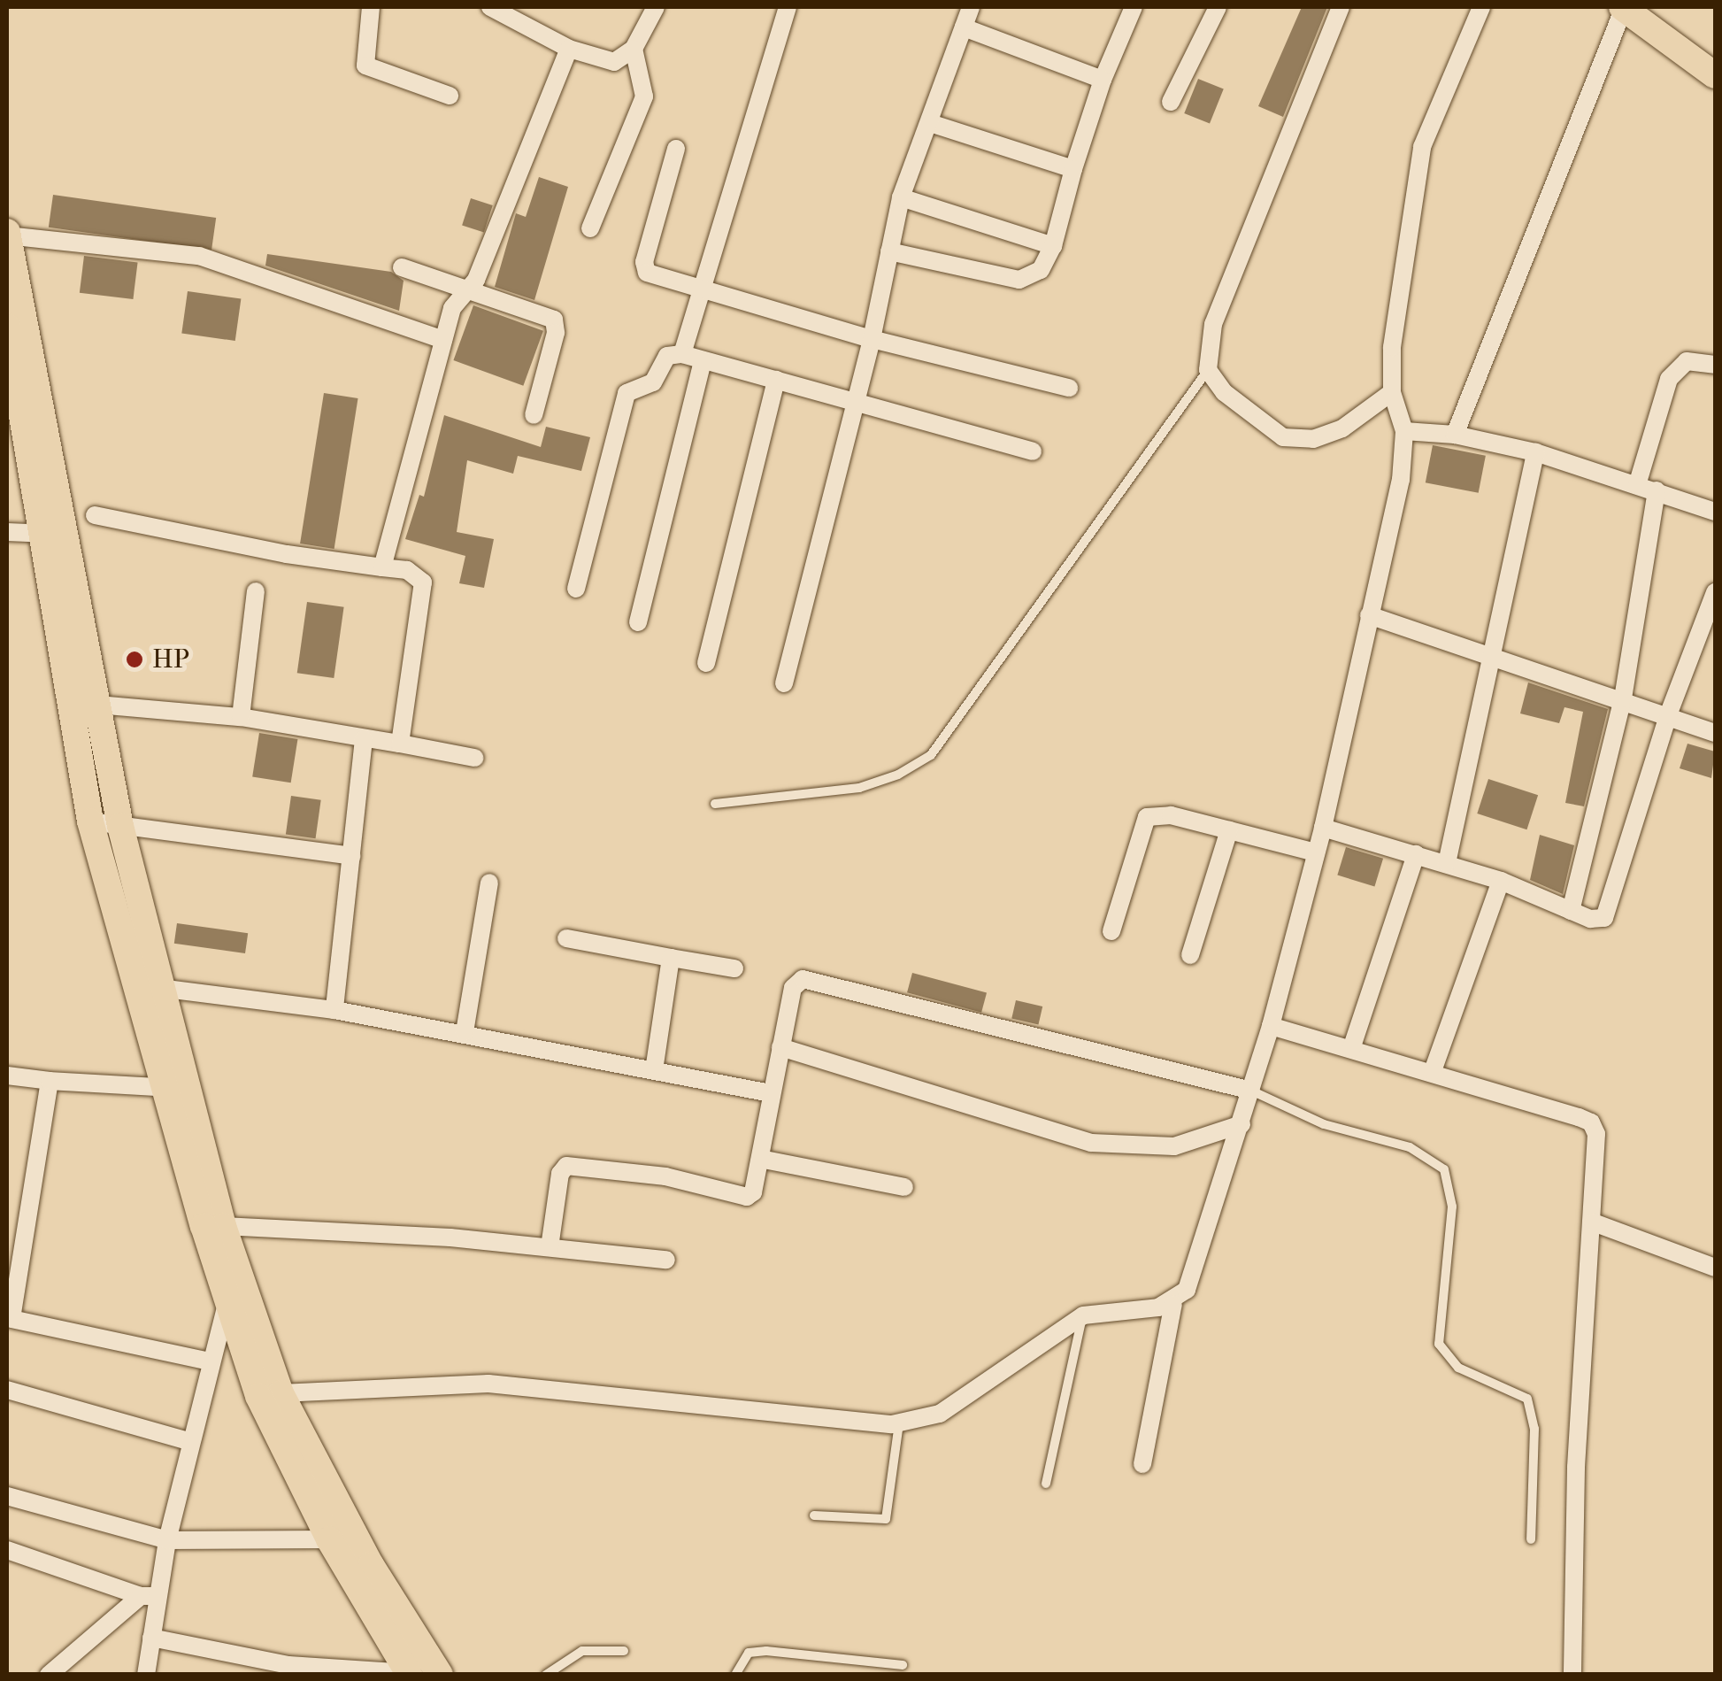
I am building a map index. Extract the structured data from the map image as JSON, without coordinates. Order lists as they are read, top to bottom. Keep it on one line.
{"places":["HP"]}
